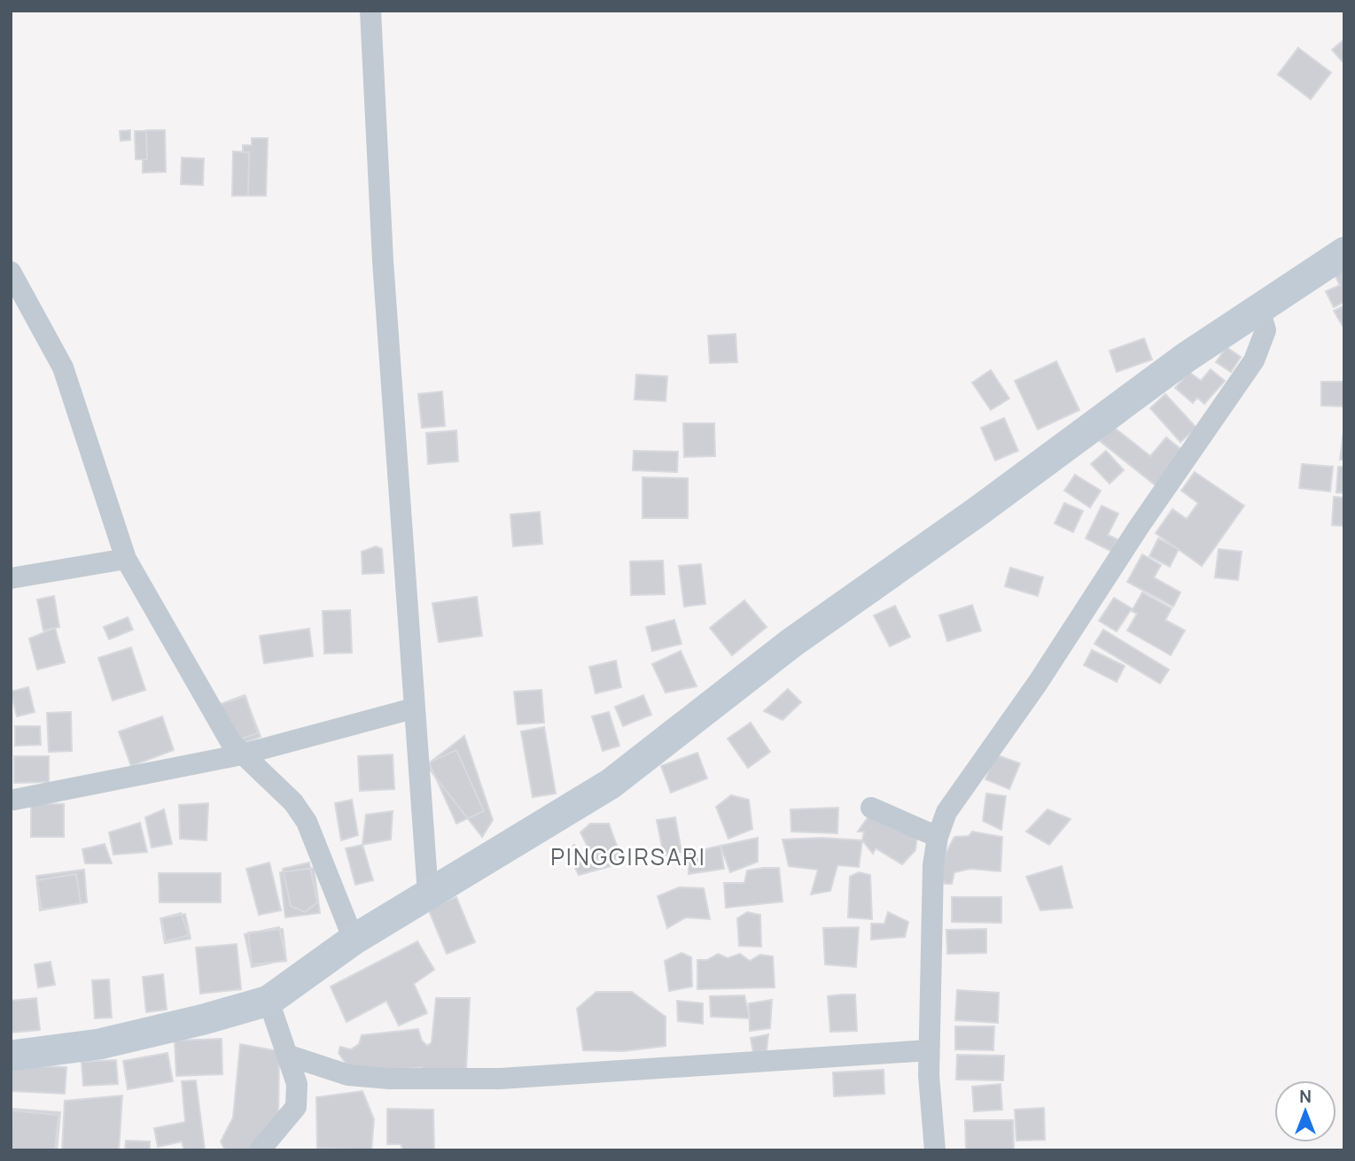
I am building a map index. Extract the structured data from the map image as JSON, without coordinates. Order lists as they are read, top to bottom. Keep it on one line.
{"districts":["PINGGIRSARI"],"north":"top"}
